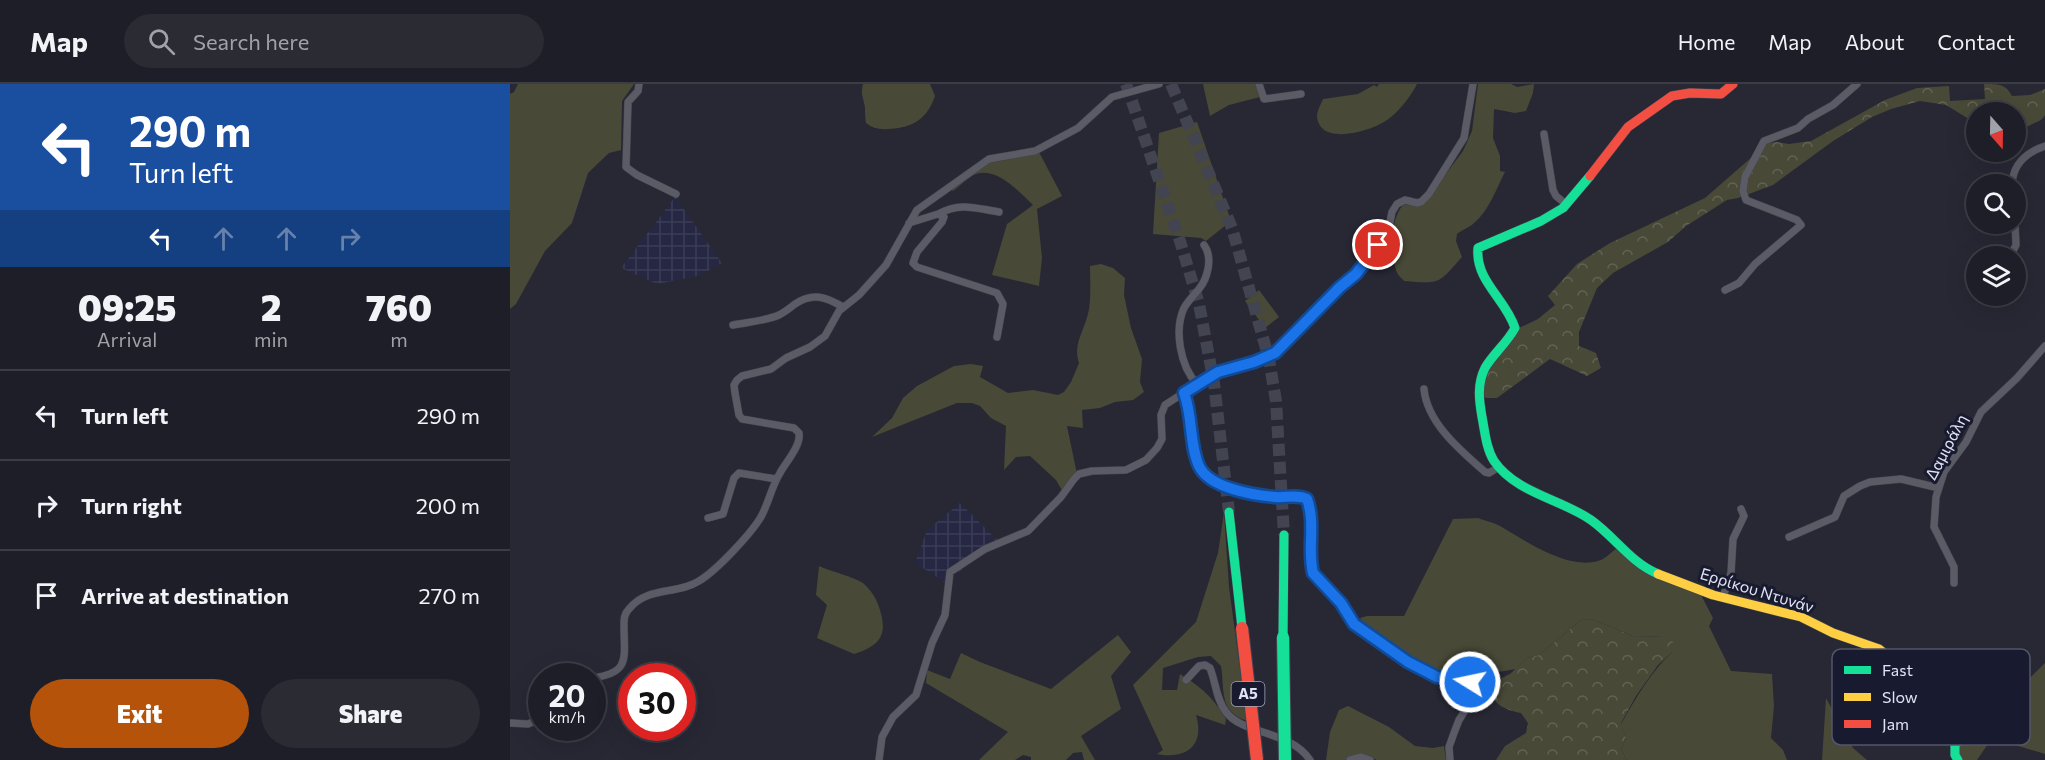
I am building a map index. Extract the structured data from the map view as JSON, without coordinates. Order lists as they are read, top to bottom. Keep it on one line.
{"streets":{"main road":["Ερρίκου Ντυνάν","Α5"],"street":["Δαμιράλη"]},"legend":["Fast","Slow","Jam"],"north":"bottom","page":{"header":"Map","search":"Search here","nav":["Home","Map","About","Contact"],"turn":["290 m","Turn left"],"eta":["09:25","Arrival","2","min","760","m"],"list":[{"name":"Turn left","value":"290 m"},{"name":"Turn right","value":"200 m"},{"name":"Arrive at destination","value":"270 m"}],"speed":"20 km/h","limit":"30","buttons":["Exit","Share"]}}
